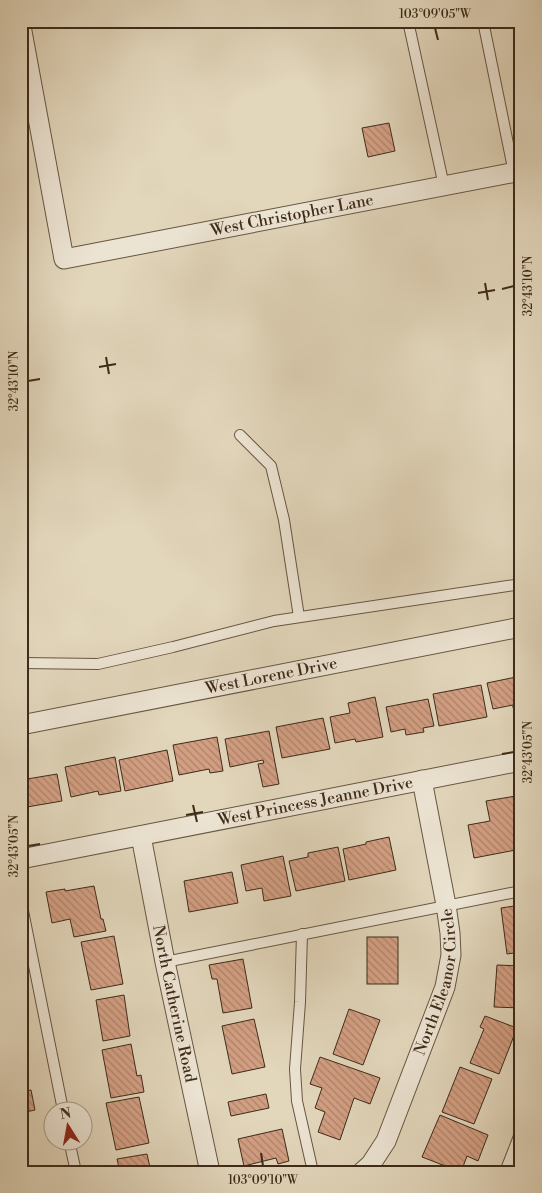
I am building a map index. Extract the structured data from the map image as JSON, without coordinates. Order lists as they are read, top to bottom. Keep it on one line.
{"streets":{"street":["West Christopher Lane","West Lorene Drive","West Princess Jeanne Drive","North Eleanor Circle","North Catherine Road"]},"crossings":[["West Princess Jeanne Drive","North Eleanor Circle"],["West Princess Jeanne Drive","North Catherine Road"]],"north":"top","coordinates":["103°09'05\"W","32°43'10\"N","32°43'05\"N","103°09'10\"W"]}
